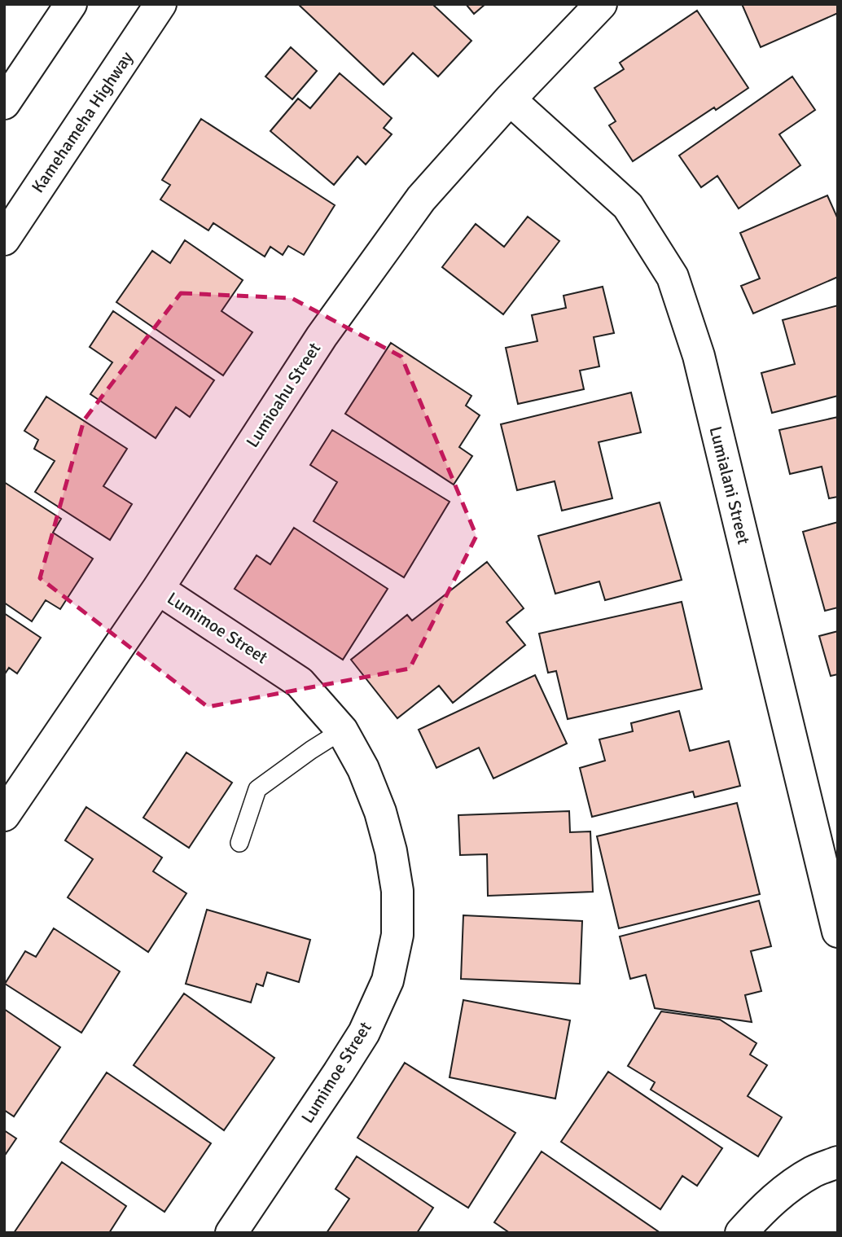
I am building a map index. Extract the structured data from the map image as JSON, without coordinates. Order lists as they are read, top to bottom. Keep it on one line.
{"streets":{"street":["Kamehameha Highway","Lumioahu Street","Lumialani Street","Lumimoe Street"]},"crossings":[["Lumioahu Street","Lumialani Street"],["Lumioahu Street","Lumimoe Street"]]}
